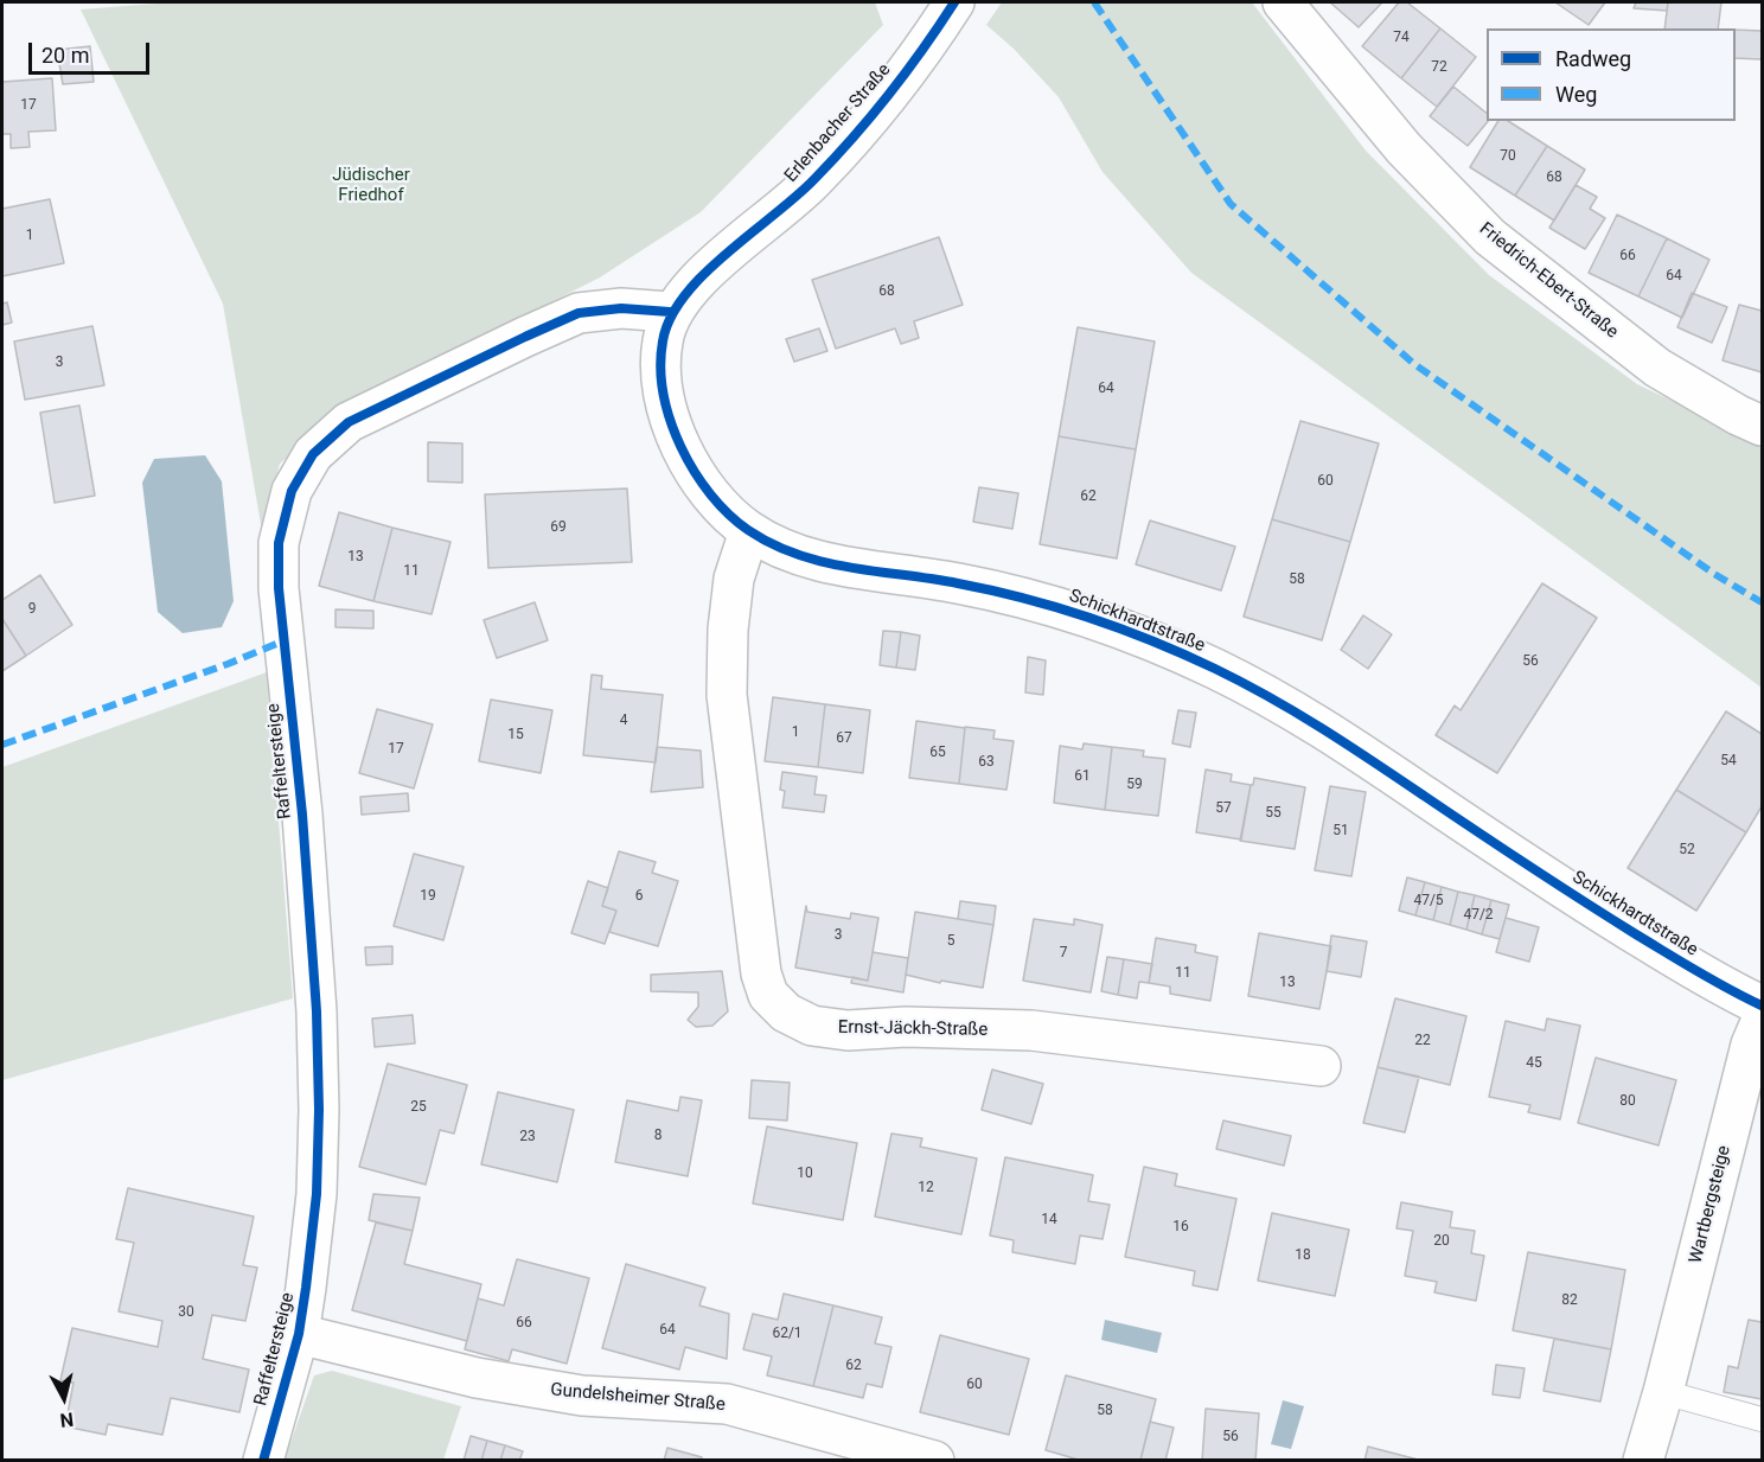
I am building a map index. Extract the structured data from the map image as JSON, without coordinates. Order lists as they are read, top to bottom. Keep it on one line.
{"streets":{"street":["Erlenbacher Straße","Friedrich-Ebert-Straße","Schickhardtstraße","Raffeltersteige","Ernst-Jäckh-Straße","Wartbergsteige","Gundelsheimer Straße"]},"crossings":[["Erlenbacher Straße","Schickhardtstraße"],["Erlenbacher Straße","Raffeltersteige"],["Schickhardtstraße","Raffeltersteige"],["Schickhardtstraße","Ernst-Jäckh-Straße"],["Raffeltersteige","Gundelsheimer Straße"]],"parks":["Jüdischer Friedhof"],"house_numbers":["74","72","17","70","68","1","66","64","68","3","64","60","62","69","13","11","58","9","56","4","1","15","67","17","65","54","63","61","59","57","55","51","52","19","6","47/5","47/2","3","5","7","11","13","22","45","80","25","8","23","10","12","14","16","20","18","82","30","66","64","62/1","62","60","58","56"],"legend":["Radweg","Weg"],"scale_bar":"20 m","north":"bottom"}
